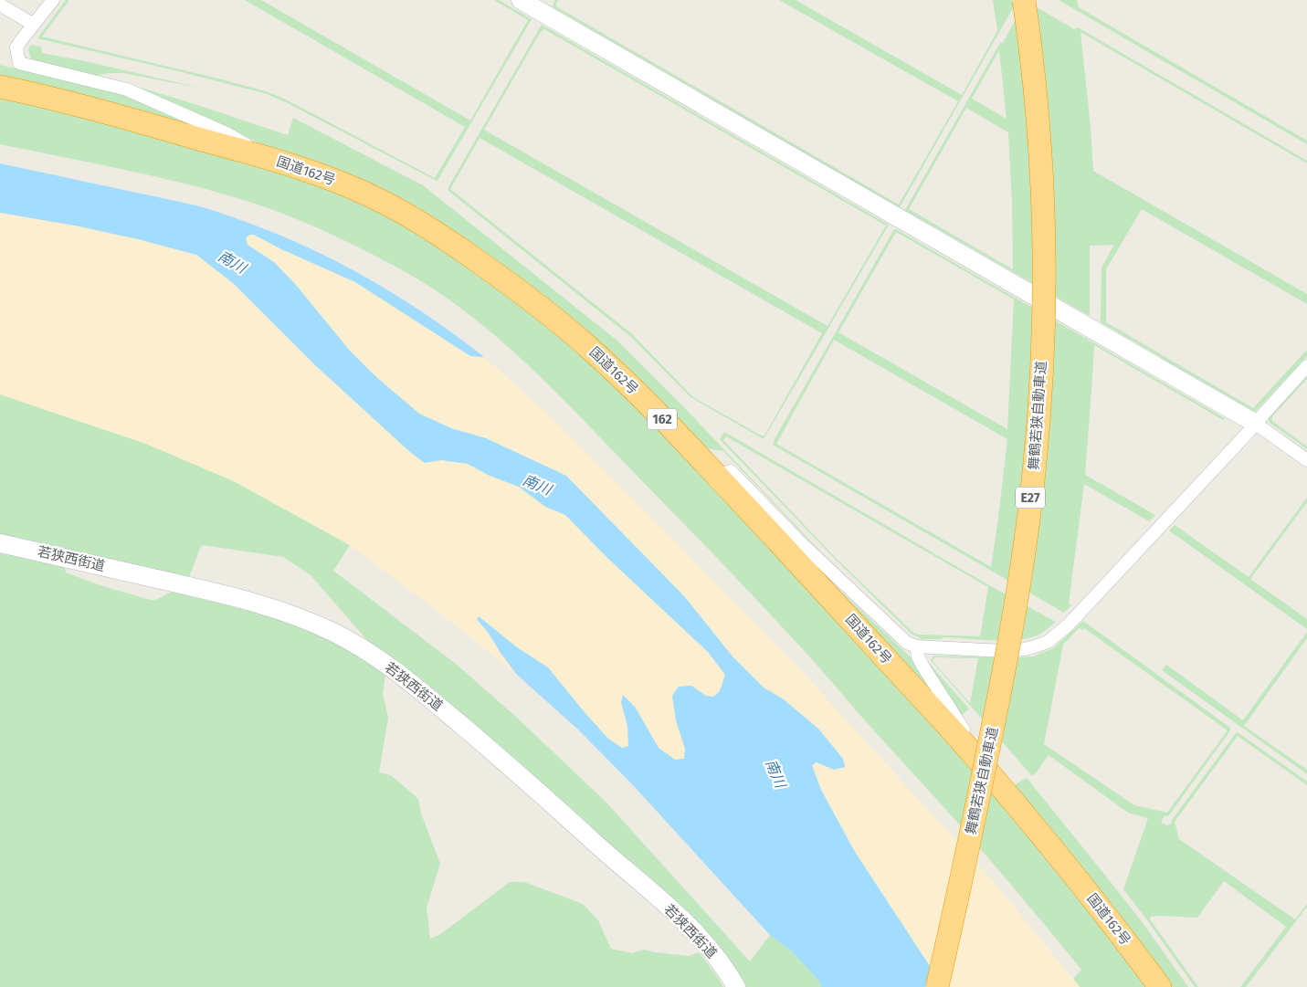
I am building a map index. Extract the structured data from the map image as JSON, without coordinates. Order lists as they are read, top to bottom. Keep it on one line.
{"streets":{"highway":["国道162号","舞鶴若狭自動車道","162","E27"],"street":["若狭西街道"]},"water":["南川"]}
